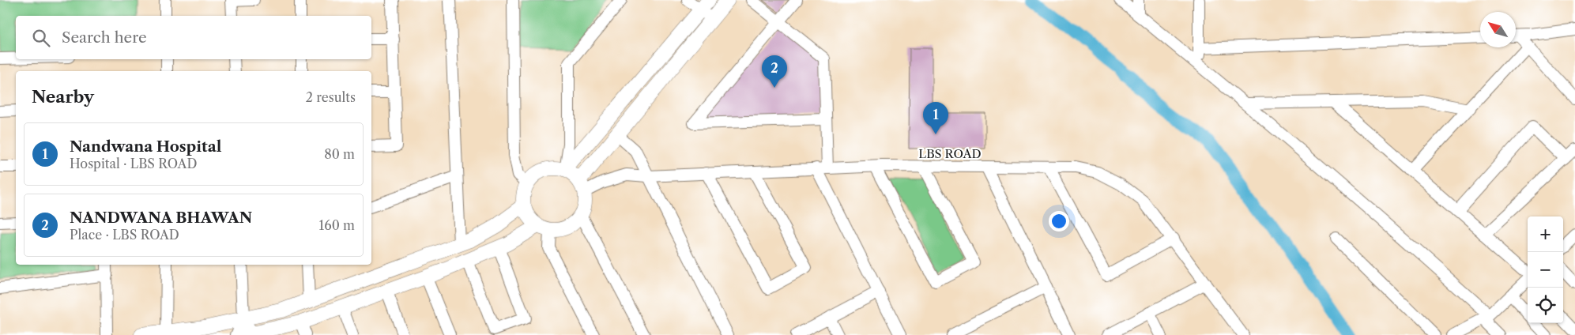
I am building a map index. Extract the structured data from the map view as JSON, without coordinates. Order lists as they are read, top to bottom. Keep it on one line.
{"streets":{"street":["LBS ROAD"]},"north":"top left","page":{"search":"Search here","pins":["2","1"],"heading":["Nearby","2 results"],"list":[{"mark":"1","name":"Nandwana Hospital","note":"Hospital · LBS ROAD","value":"80 m"},{"mark":"2","name":"NANDWANA BHAWAN","note":"Place · LBS ROAD","value":"160 m"}],"map_buttons":["+","−"]}}
